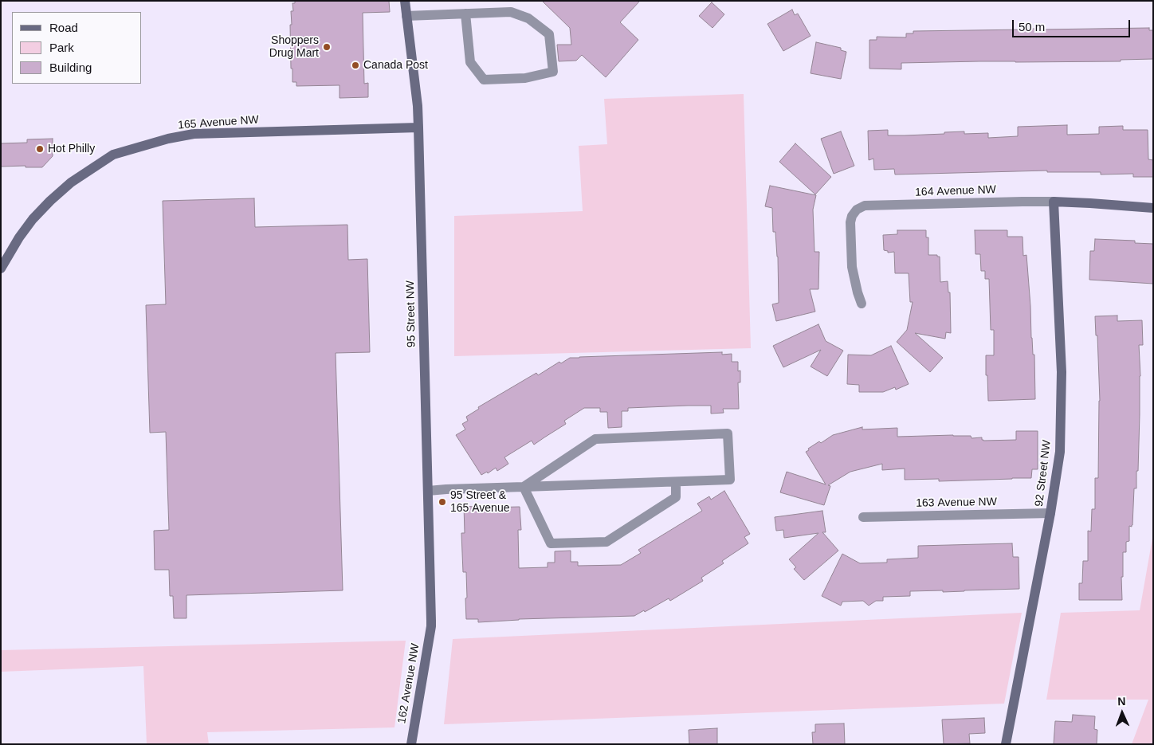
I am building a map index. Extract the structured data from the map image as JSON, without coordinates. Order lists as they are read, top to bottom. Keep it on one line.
{"streets":{"street":["165 Avenue NW","164 Avenue NW","95 Street NW","92 Street NW","163 Avenue NW","162 Avenue NW"]},"crossings":[["165 Avenue NW","95 Street NW"],["164 Avenue NW","92 Street NW"],["95 Street NW","162 Avenue NW"],["92 Street NW","163 Avenue NW"]],"places":["Shoppers Drug Mart","Canada Post","Hot Philly","95 Street & 165 Avenue"],"legend":["Road","Park","Building"],"scale_bar":"50 m","north":"top"}
